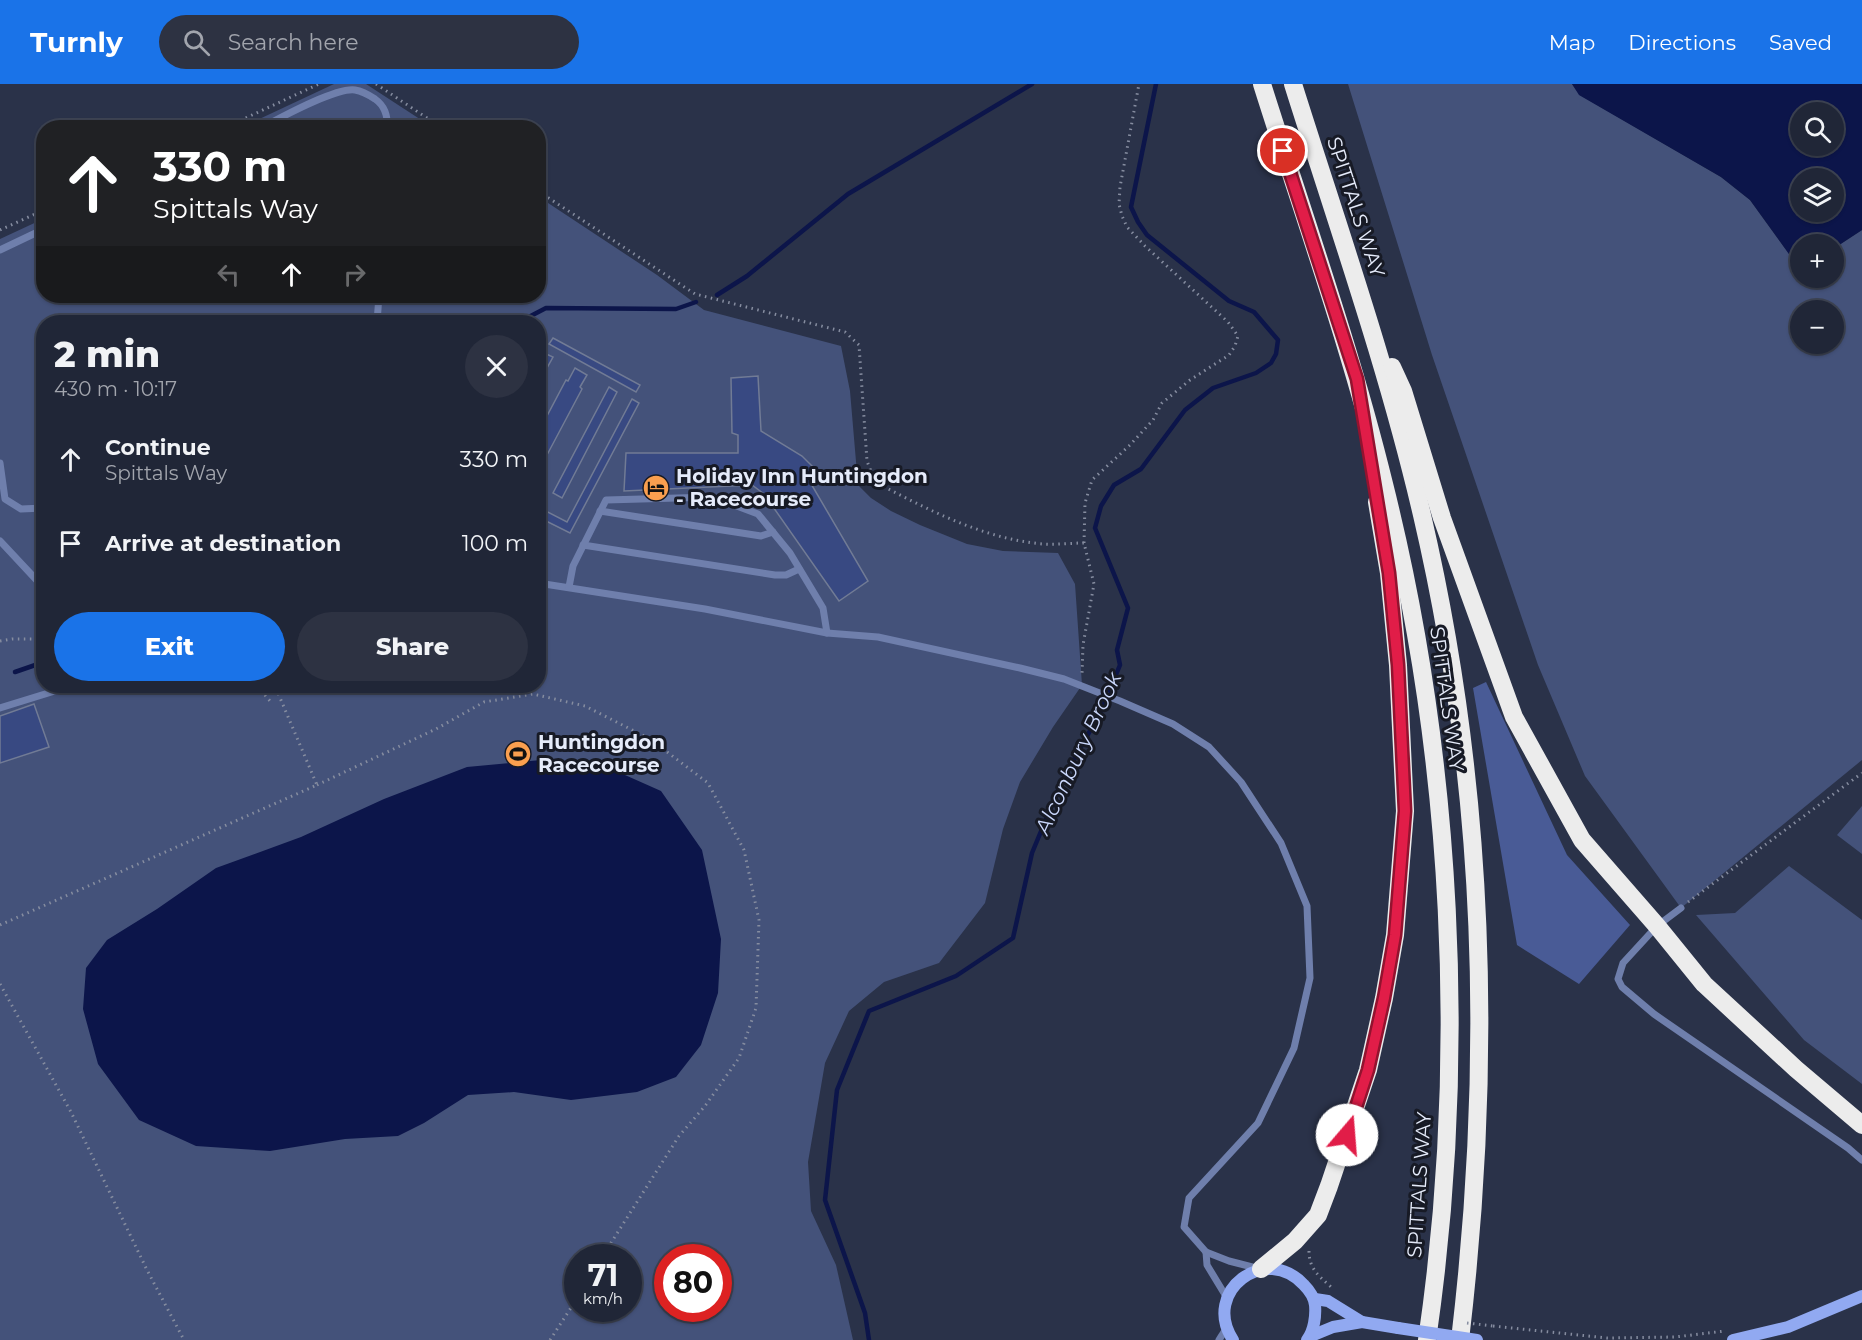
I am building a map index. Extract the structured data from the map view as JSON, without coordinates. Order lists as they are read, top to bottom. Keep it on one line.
{"streets":{"highway":["SPITTALS WAY"]},"water":["Alconbury Brook"],"places":{"hotel":["Holiday Inn Huntingdon - Racecourse"],"sports":["Huntingdon Racecourse"]},"page":{"header":"Turnly","search":"Search here","nav":["Map","Directions","Saved"],"map_buttons":["+","−"],"turn":["330 m","Spittals Way"],"heading":["2 min","430 m · 10:17"],"list":[{"name":"Continue","note":"Spittals Way","value":"330 m"},{"name":"Arrive at destination","value":"100 m"}],"buttons":["Exit","Share"],"speed":"71 km/h","limit":"80"}}
